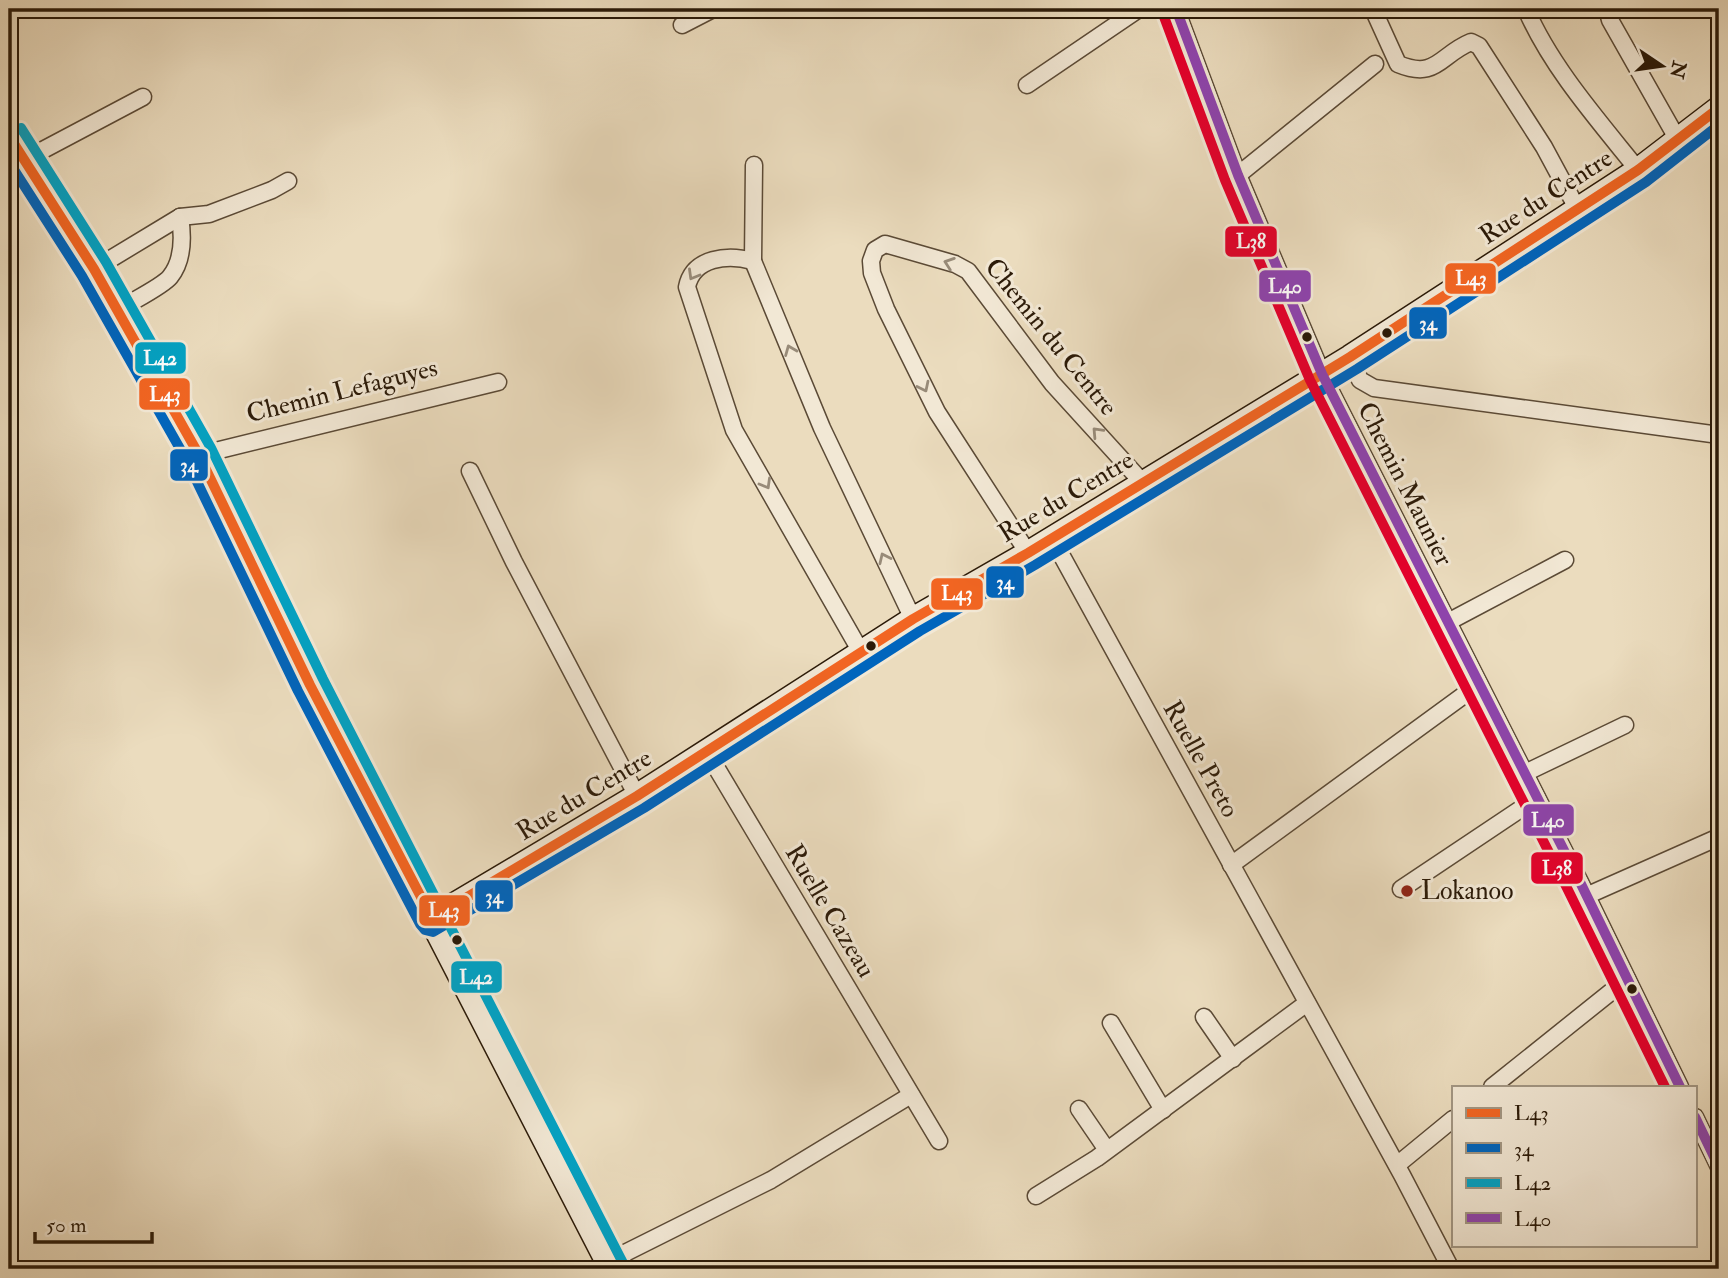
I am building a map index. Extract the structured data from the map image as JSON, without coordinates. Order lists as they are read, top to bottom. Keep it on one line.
{"streets":{"street":["Rue du Centre","Chemin du Centre","Chemin Lefaguyes","Chemin Maunier","Ruelle Preto","Ruelle Cazeau"]},"crossings":[["Rue du Centre","Chemin du Centre"],["Rue du Centre","Chemin Maunier"],["Rue du Centre","Ruelle Preto"],["Rue du Centre","Ruelle Cazeau"]],"places":["Lokanoo"],"lines":["transit line L40","transit line L38","transit line L43","transit line 34","transit line L42"],"legend":["L43","34","L42","L40"],"scale_bar":"50 m","north":"right"}
